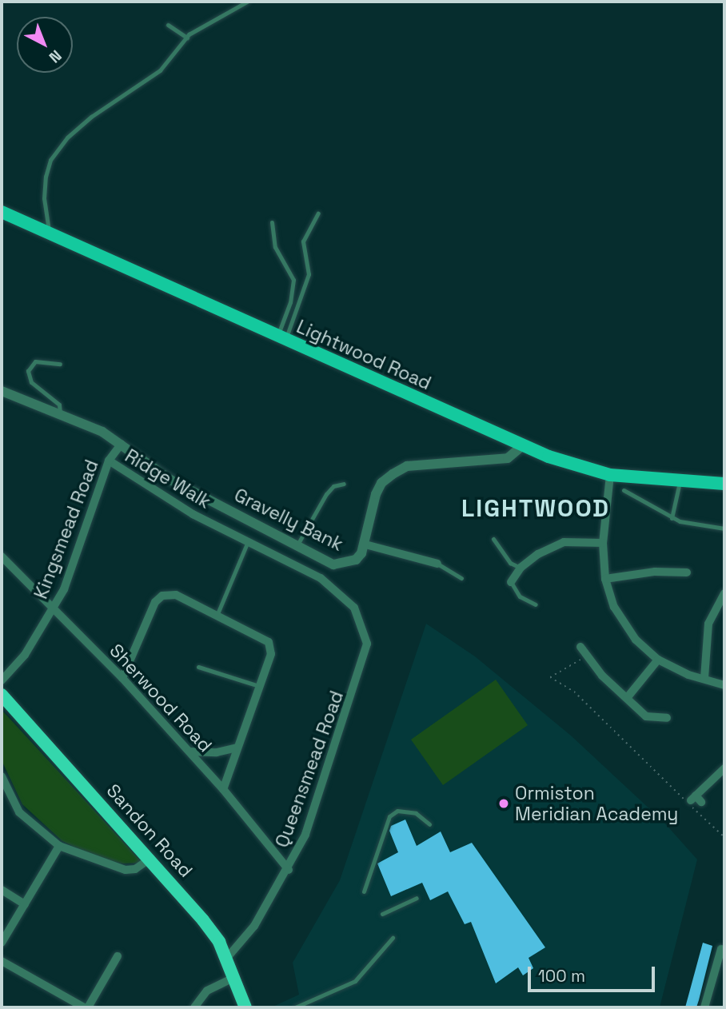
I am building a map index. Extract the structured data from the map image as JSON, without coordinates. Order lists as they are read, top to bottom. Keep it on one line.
{"streets":{"highway":["Sandon Road"],"main road":["Lightwood Road"],"street":["Ridge Walk","Gravelly Bank","Kingsmead Road","Sherwood Road","Queensmead Road"]},"crossings":[["Lightwood Road","Gravelly Bank"],["Ridge Walk","Kingsmead Road"],["Ridge Walk","Queensmead Road"],["Gravelly Bank","Kingsmead Road"],["Kingsmead Road","Sherwood Road"],["Sherwood Road","Queensmead Road"],["Queensmead Road","Sandon Road"]],"districts":["LIGHTWOOD"],"places":["Ormiston Meridian Academy"],"scale_bar":"100 m","north":"bottom right"}
